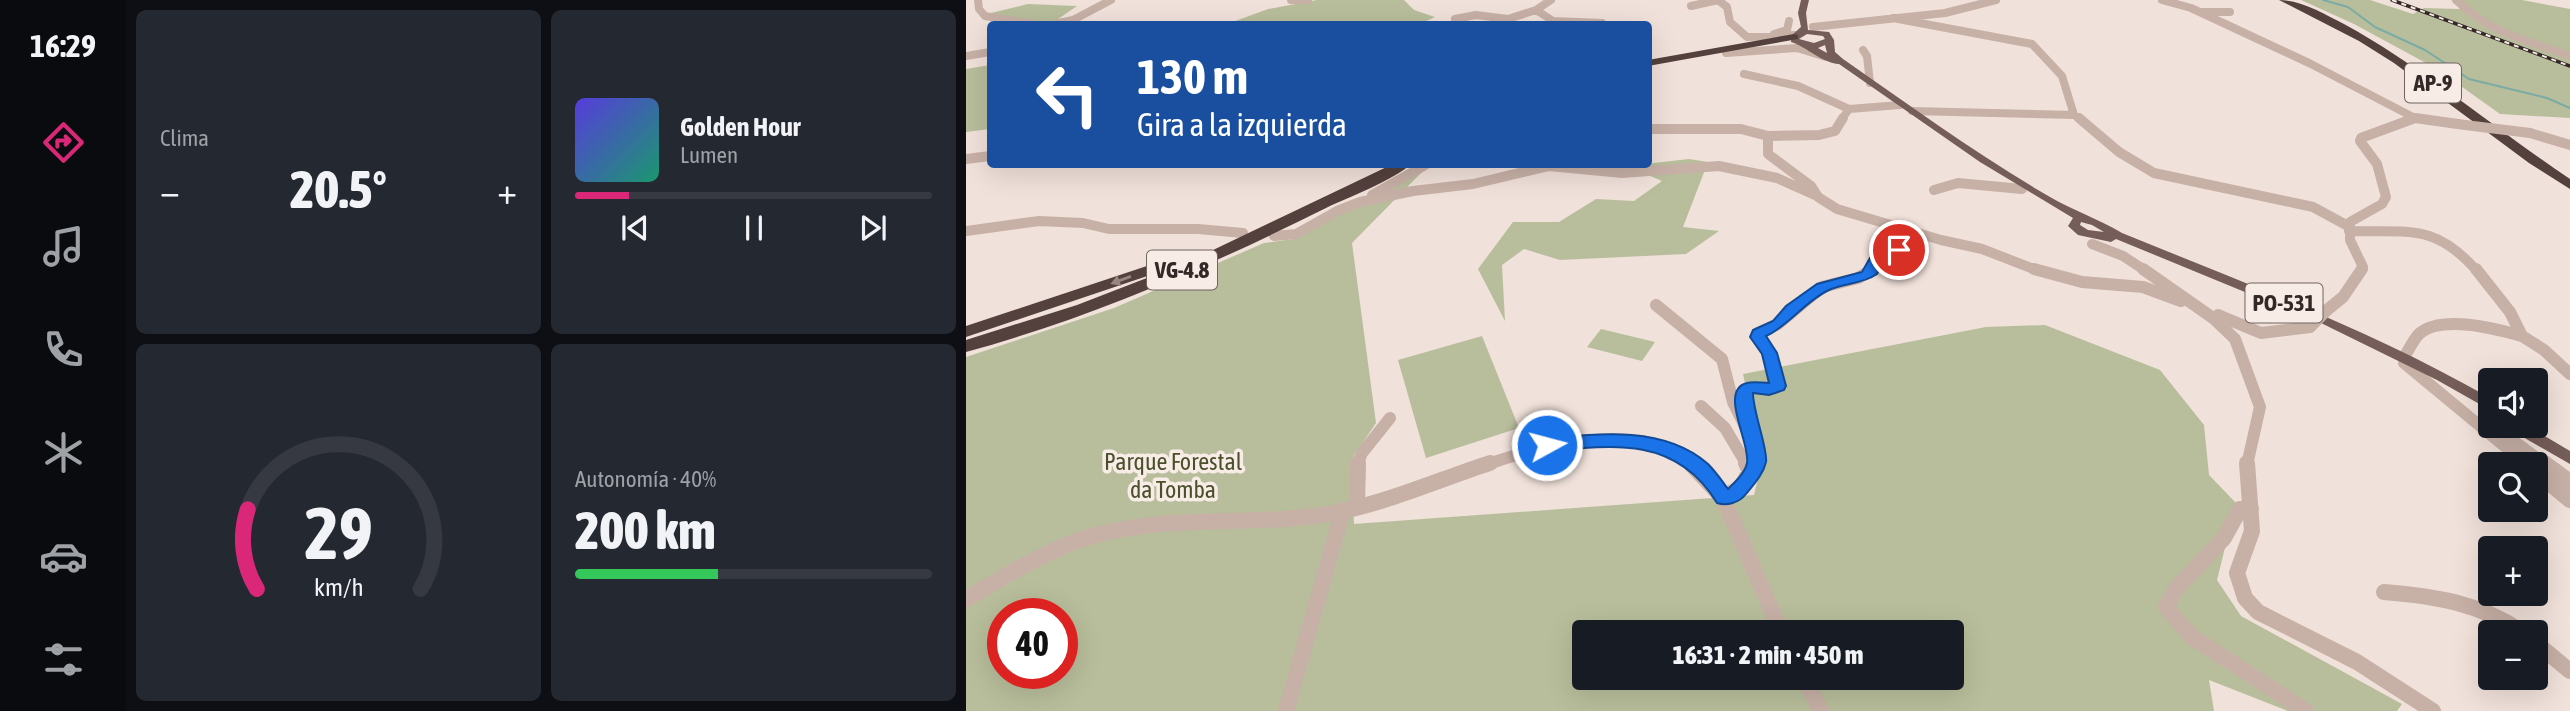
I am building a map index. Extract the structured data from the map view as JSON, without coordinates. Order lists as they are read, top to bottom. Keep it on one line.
{"streets":{"highway":["AP-9","VG-4.8"],"main road":["PO-531"]},"parks":["Parque Forestal da Tomba"],"page":{"tabs":"16:29","tile":["Clima",["Autonomía · 40%","200 km"]],"turn":["130 m","Gira a la izquierda"],"song":["Golden Hour","Lumen"],"heat":["−","20.5°","+"],"map_buttons":["+","−"],"limit":"40","trip":"16:31 · 2 min · 450 m","gauge":["29","km/h"]}}
